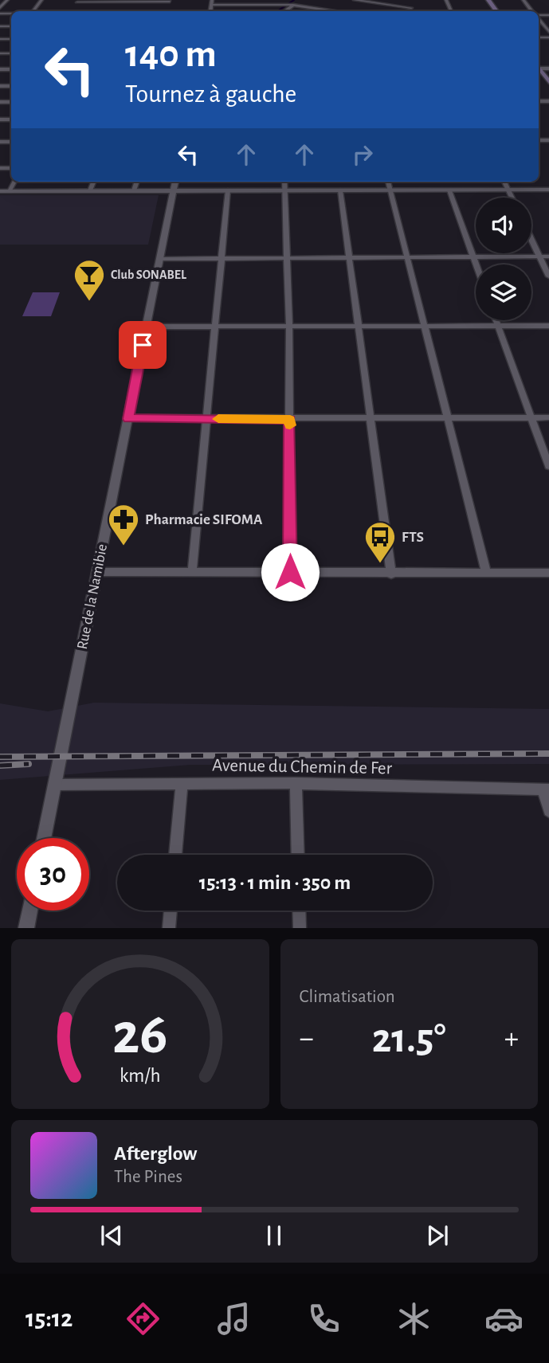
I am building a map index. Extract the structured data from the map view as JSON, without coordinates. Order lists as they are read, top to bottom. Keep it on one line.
{"streets":{"street":["Rue de la Namibie","Avenue du Chemin de Fer"]},"crossings":[["Rue de la Namibie","Avenue du Chemin de Fer"]],"places":{"bar":["Club SONABEL"],"pharmacy":["Pharmacie SIFOMA"],"bus stop":["FTS"]},"page":{"turn":["140 m","Tournez à gauche"],"limit":"30","trip":"15:13 · 1 min · 350 m","tile":"Climatisation","heat":["−","21.5°","+"],"song":["Afterglow","The Pines"],"tabs":"15:12","gauge":["26","km/h"]}}
